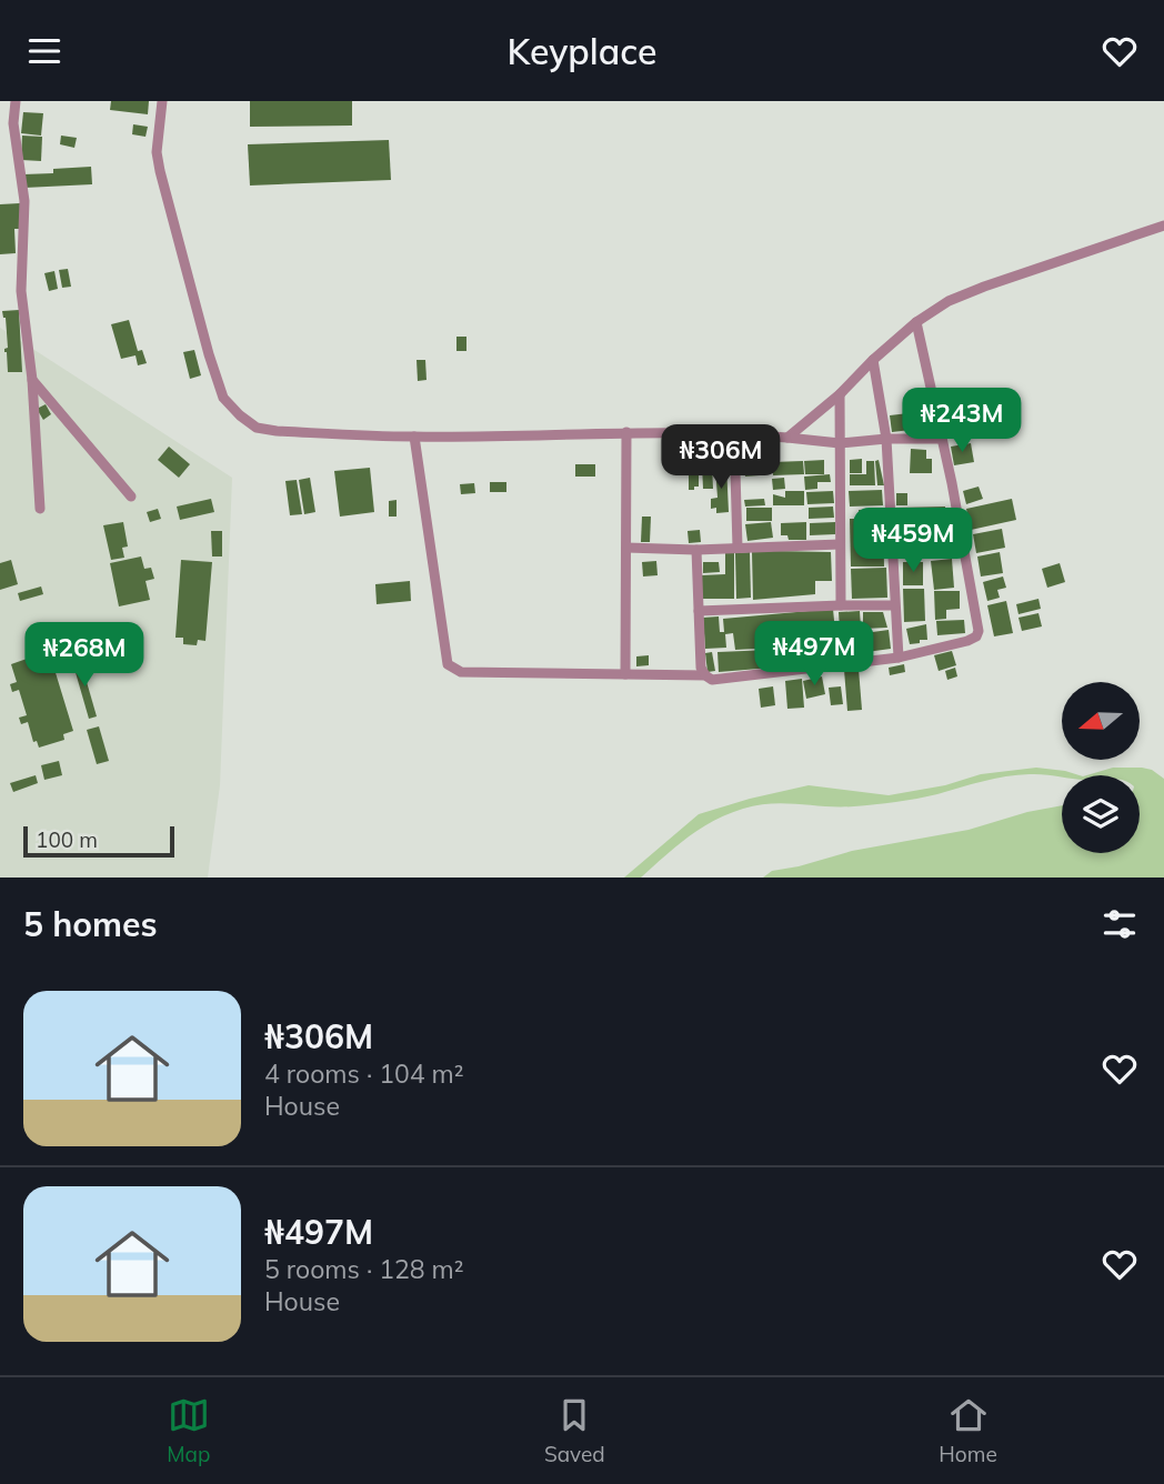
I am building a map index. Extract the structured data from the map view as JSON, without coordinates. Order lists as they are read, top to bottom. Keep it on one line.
{"scale_bar":"100 m","north":"left","page":{"header":"Keyplace","price":["₦243M","₦306M","₦459M","₦497M","₦268M"],"scale":"100 m","heading":"5 homes","list":[{"name":"₦306M","note":"4 rooms · 104 m² · House"},{"name":"₦497M","note":"5 rooms · 128 m² · House"}],"tabs":["Map","Saved","Home"]}}
